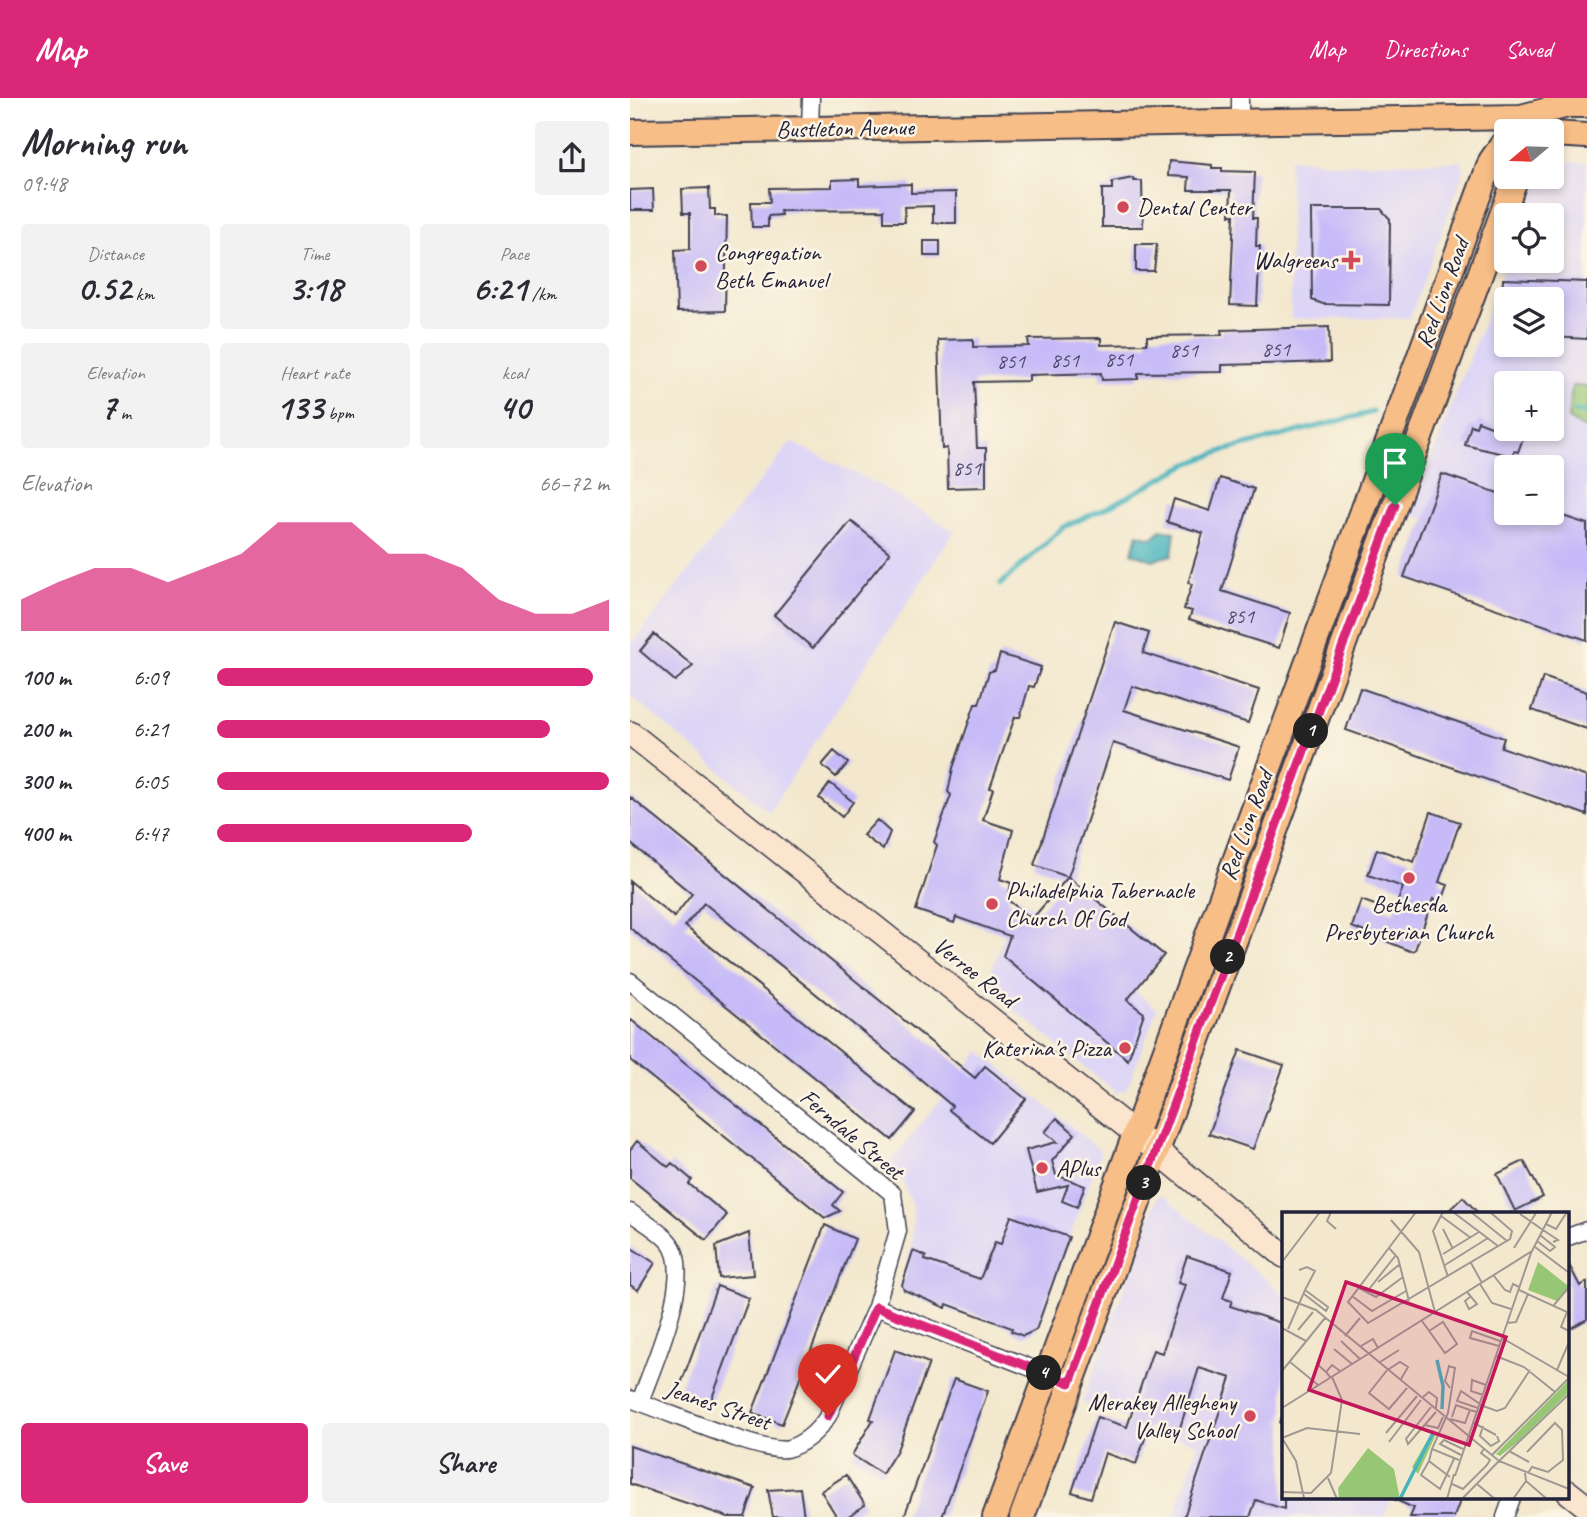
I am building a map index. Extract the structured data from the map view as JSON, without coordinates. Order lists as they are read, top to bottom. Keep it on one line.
{"streets":{"main road":["Bustleton Avenue","Red Lion Road","Verree Road"],"street":["Ferndale Street","Jeanes Street"]},"crossings":[["Red Lion Road","Verree Road"],["Ferndale Street","Jeanes Street"]],"places":{"other":["Dental Center","Congregation Beth Emanuel","Bethesda Presbyterian Church","Philadelphia Tabernacle Church Of God","Katerina's Pizza","APlus","Merakey Allegheny Valley School"],"health":["Walgreens"]},"house_numbers":["851","851","851","851","851","851","851"],"north":"left","page":{"header":"Map","nav":["Map","Directions","Saved"],"heading":["Morning run","09:48"],"map_buttons":["+","−"],"stats":[["Distance","0.52 km"],["Time","3:18"],["Pace","6:21 /km"],["Elevation","7 m"],["Heart rate","133 bpm"],["kcal","40"]],"chart":["Elevation","66–72 m"],"list":[{"name":"100 m","note":"6:09"},{"name":"200 m","note":"6:21"},{"name":"300 m","note":"6:05"},{"name":"400 m","note":"6:47"}],"pins":["1","2","3","4"],"buttons":["Save","Share"]}}
